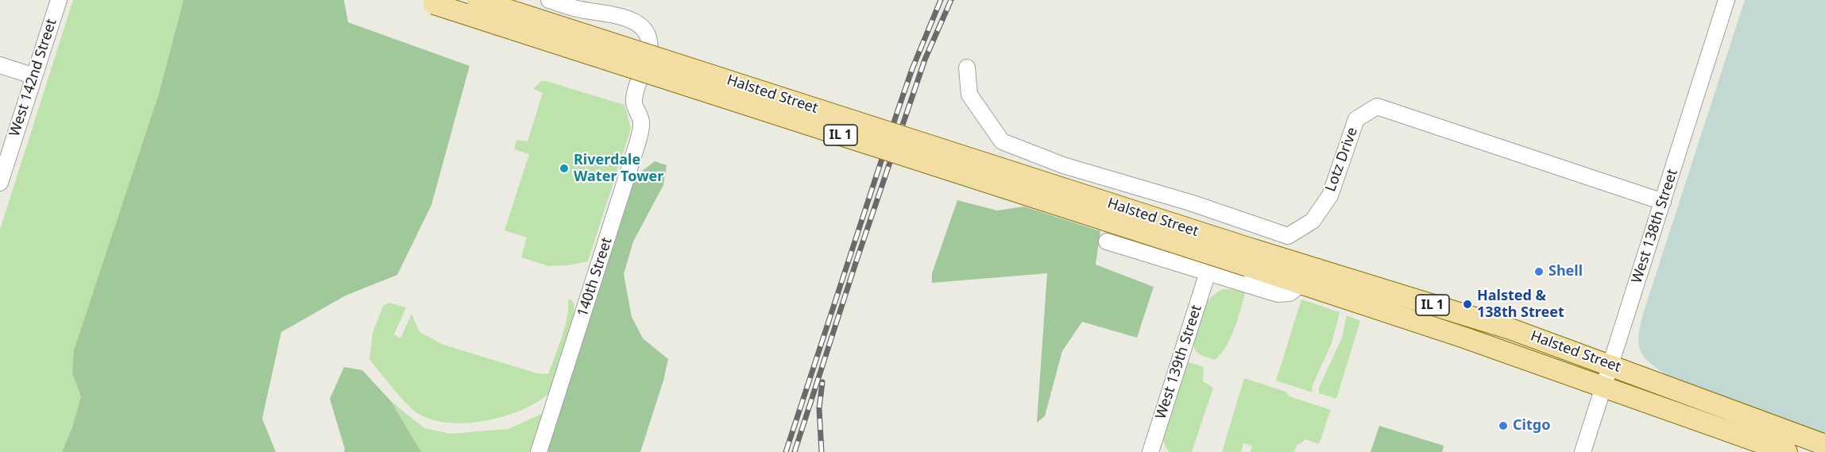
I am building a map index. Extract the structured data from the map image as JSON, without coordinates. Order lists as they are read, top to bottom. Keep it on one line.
{"streets":{"main road":["Halsted Street","IL 1"],"street":["West 142nd Street","Lotz Drive","West 138th Street","140th Street","West 139th Street"]},"crossings":[["Halsted Street","West 138th Street"],["Lotz Drive","West 138th Street"]],"places":["Riverdale Water Tower","Shell","Halsted & 138th Street","Citgo"]}
